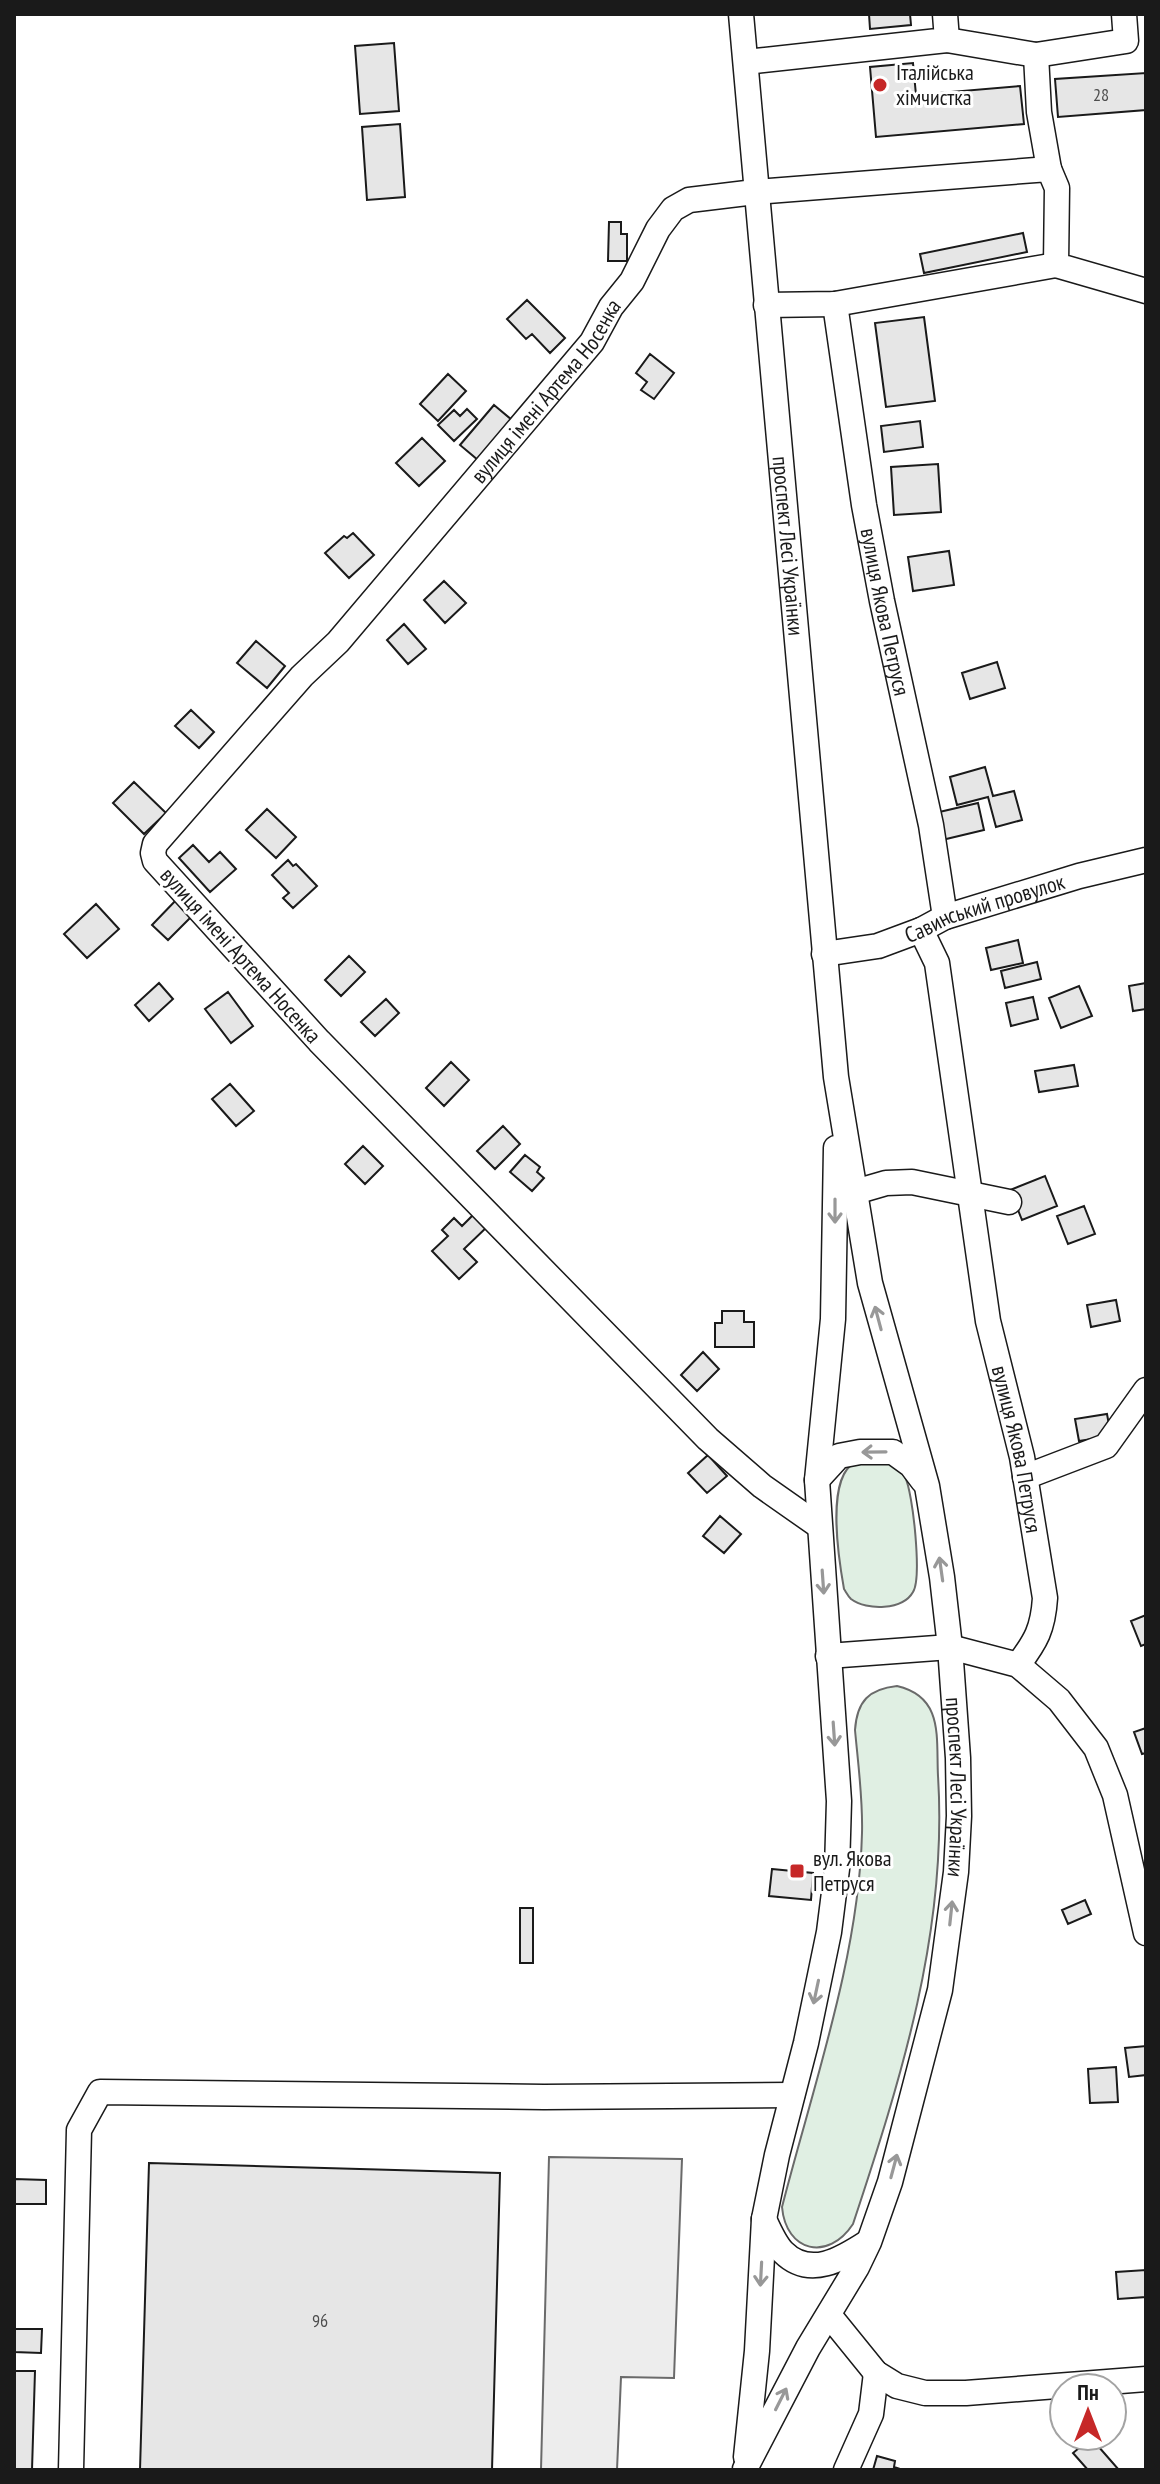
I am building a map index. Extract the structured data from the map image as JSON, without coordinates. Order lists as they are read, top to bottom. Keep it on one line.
{"streets":{"street":["вулиця імені Артема Носенка","проспект Лесі Українки","вулиця Якова Петруся","Савинський провулок"]},"crossings":[["вулиця імені Артема Носенка","проспект Лесі Українки"],["проспект Лесі Українки","Савинський провулок"],["вулиця Якова Петруся","Савинський провулок"]],"places":{"other":["Італійська хімчистка"],"transit":["вул. Якова Петруся"]},"house_numbers":["28","96"],"north":"top"}
